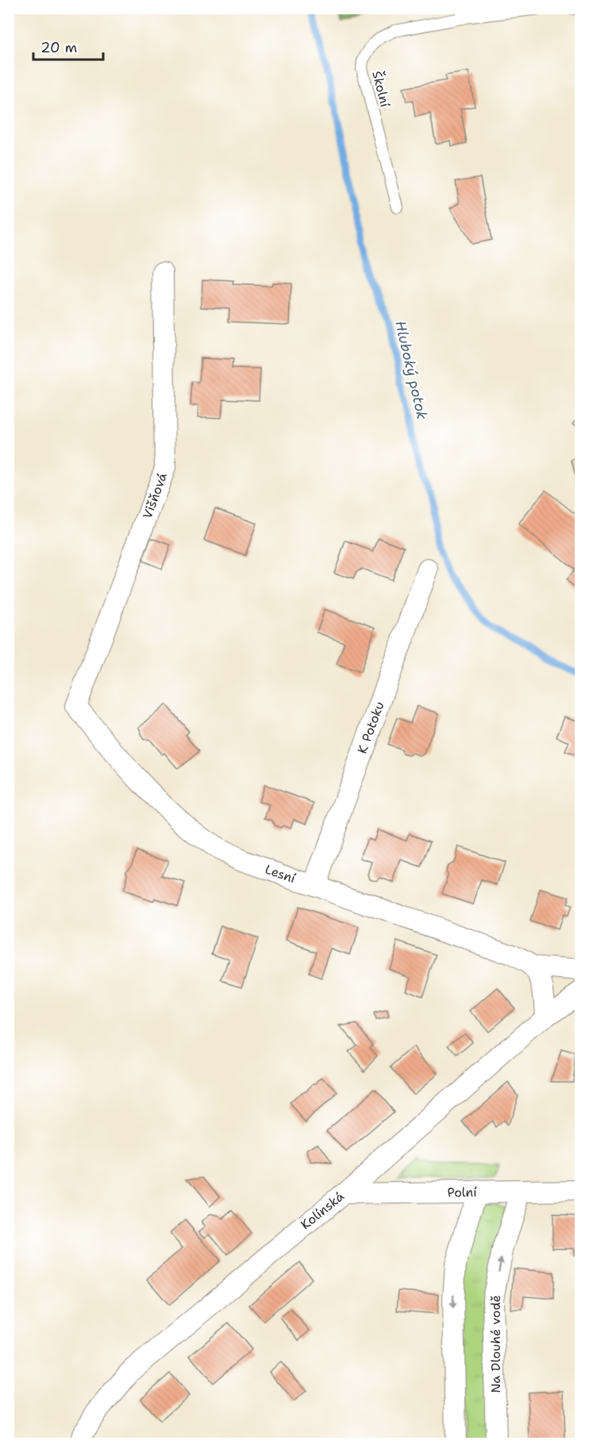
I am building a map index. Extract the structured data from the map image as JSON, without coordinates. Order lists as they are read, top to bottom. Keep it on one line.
{"streets":{"street":["Višňová","K Potoku","Lesní","Polní","Kolínská","Na Dlouhé vodě"],"lane":["Školní"]},"crossings":[["Višňová","Lesní"],["K Potoku","Lesní"],["Polní","Kolínská"],["Polní","Na Dlouhé vodě"]],"water":["Hluboký potok"],"scale_bar":"20 m"}
